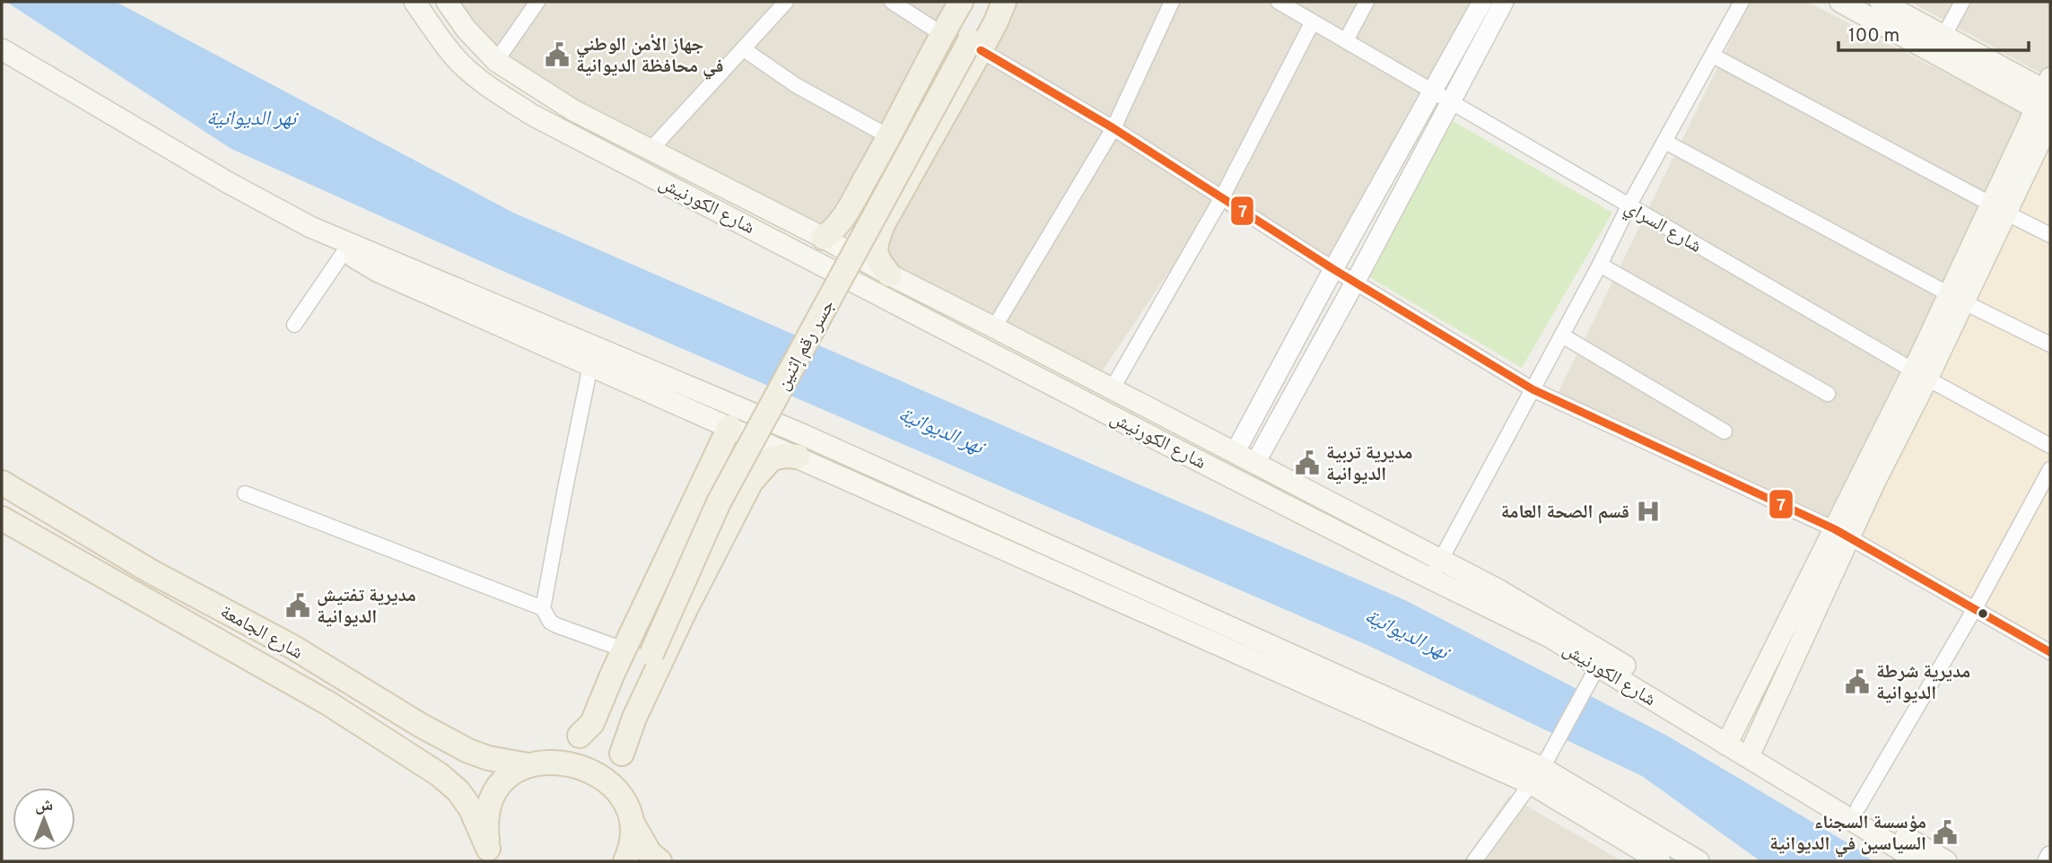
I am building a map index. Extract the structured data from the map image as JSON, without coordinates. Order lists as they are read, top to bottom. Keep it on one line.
{"streets":{"main road":["شارع الكورنيش","جسر رقم إثنين","شارع الجامعة"],"street":["شارع السراي"]},"water":["نهر الديوانية"],"places":{"public building":["جهاز الأمن الوطني في محافظة الديوانية","مديرية تربية الديوانية","مديرية تفتيش الديوانية","مديرية شرطة الديوانية","مؤسسة السجناء السياسين في الديوانية"],"hospital":["قسم الصحة العامة"]},"lines":["transit line 7"],"scale_bar":"100 m","north":"top"}
